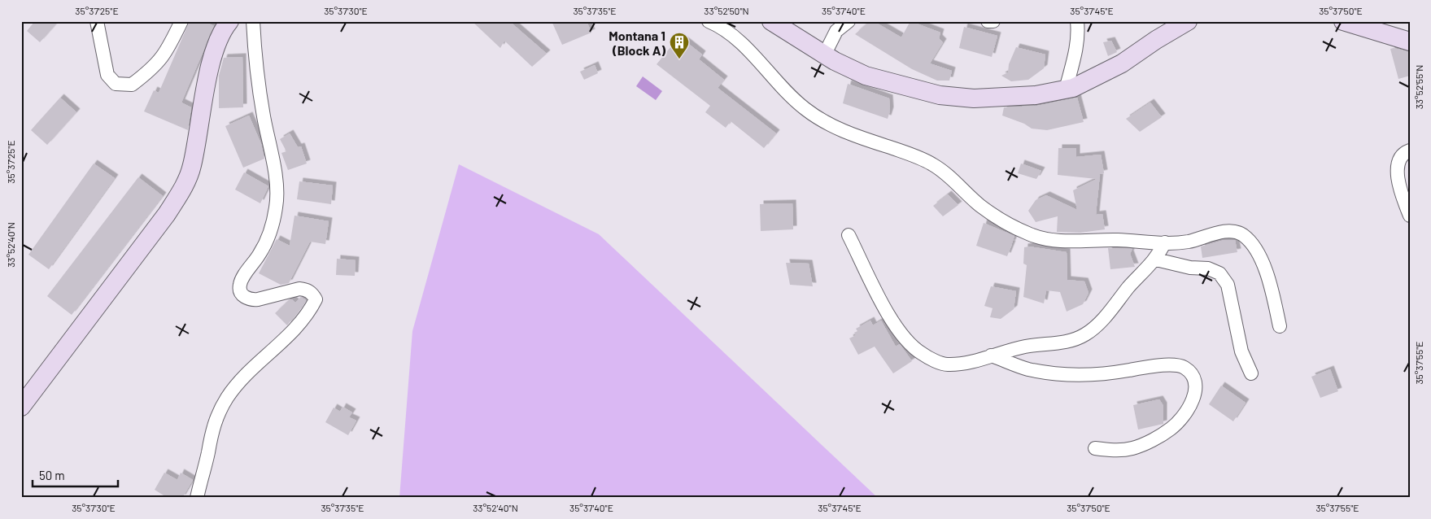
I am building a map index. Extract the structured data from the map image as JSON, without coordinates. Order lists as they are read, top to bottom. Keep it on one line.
{"places":{"building":["Montana 1 (Block A)"]},"scale_bar":"50 m","coordinates":["35°37'25\"E","35°37'30\"E","35°37'35\"E","33°52'50\"N","35°37'40\"E","35°37'45\"E","35°37'50\"E","33°52'55\"N","33°52'40\"N","35°37'55\"E"]}
